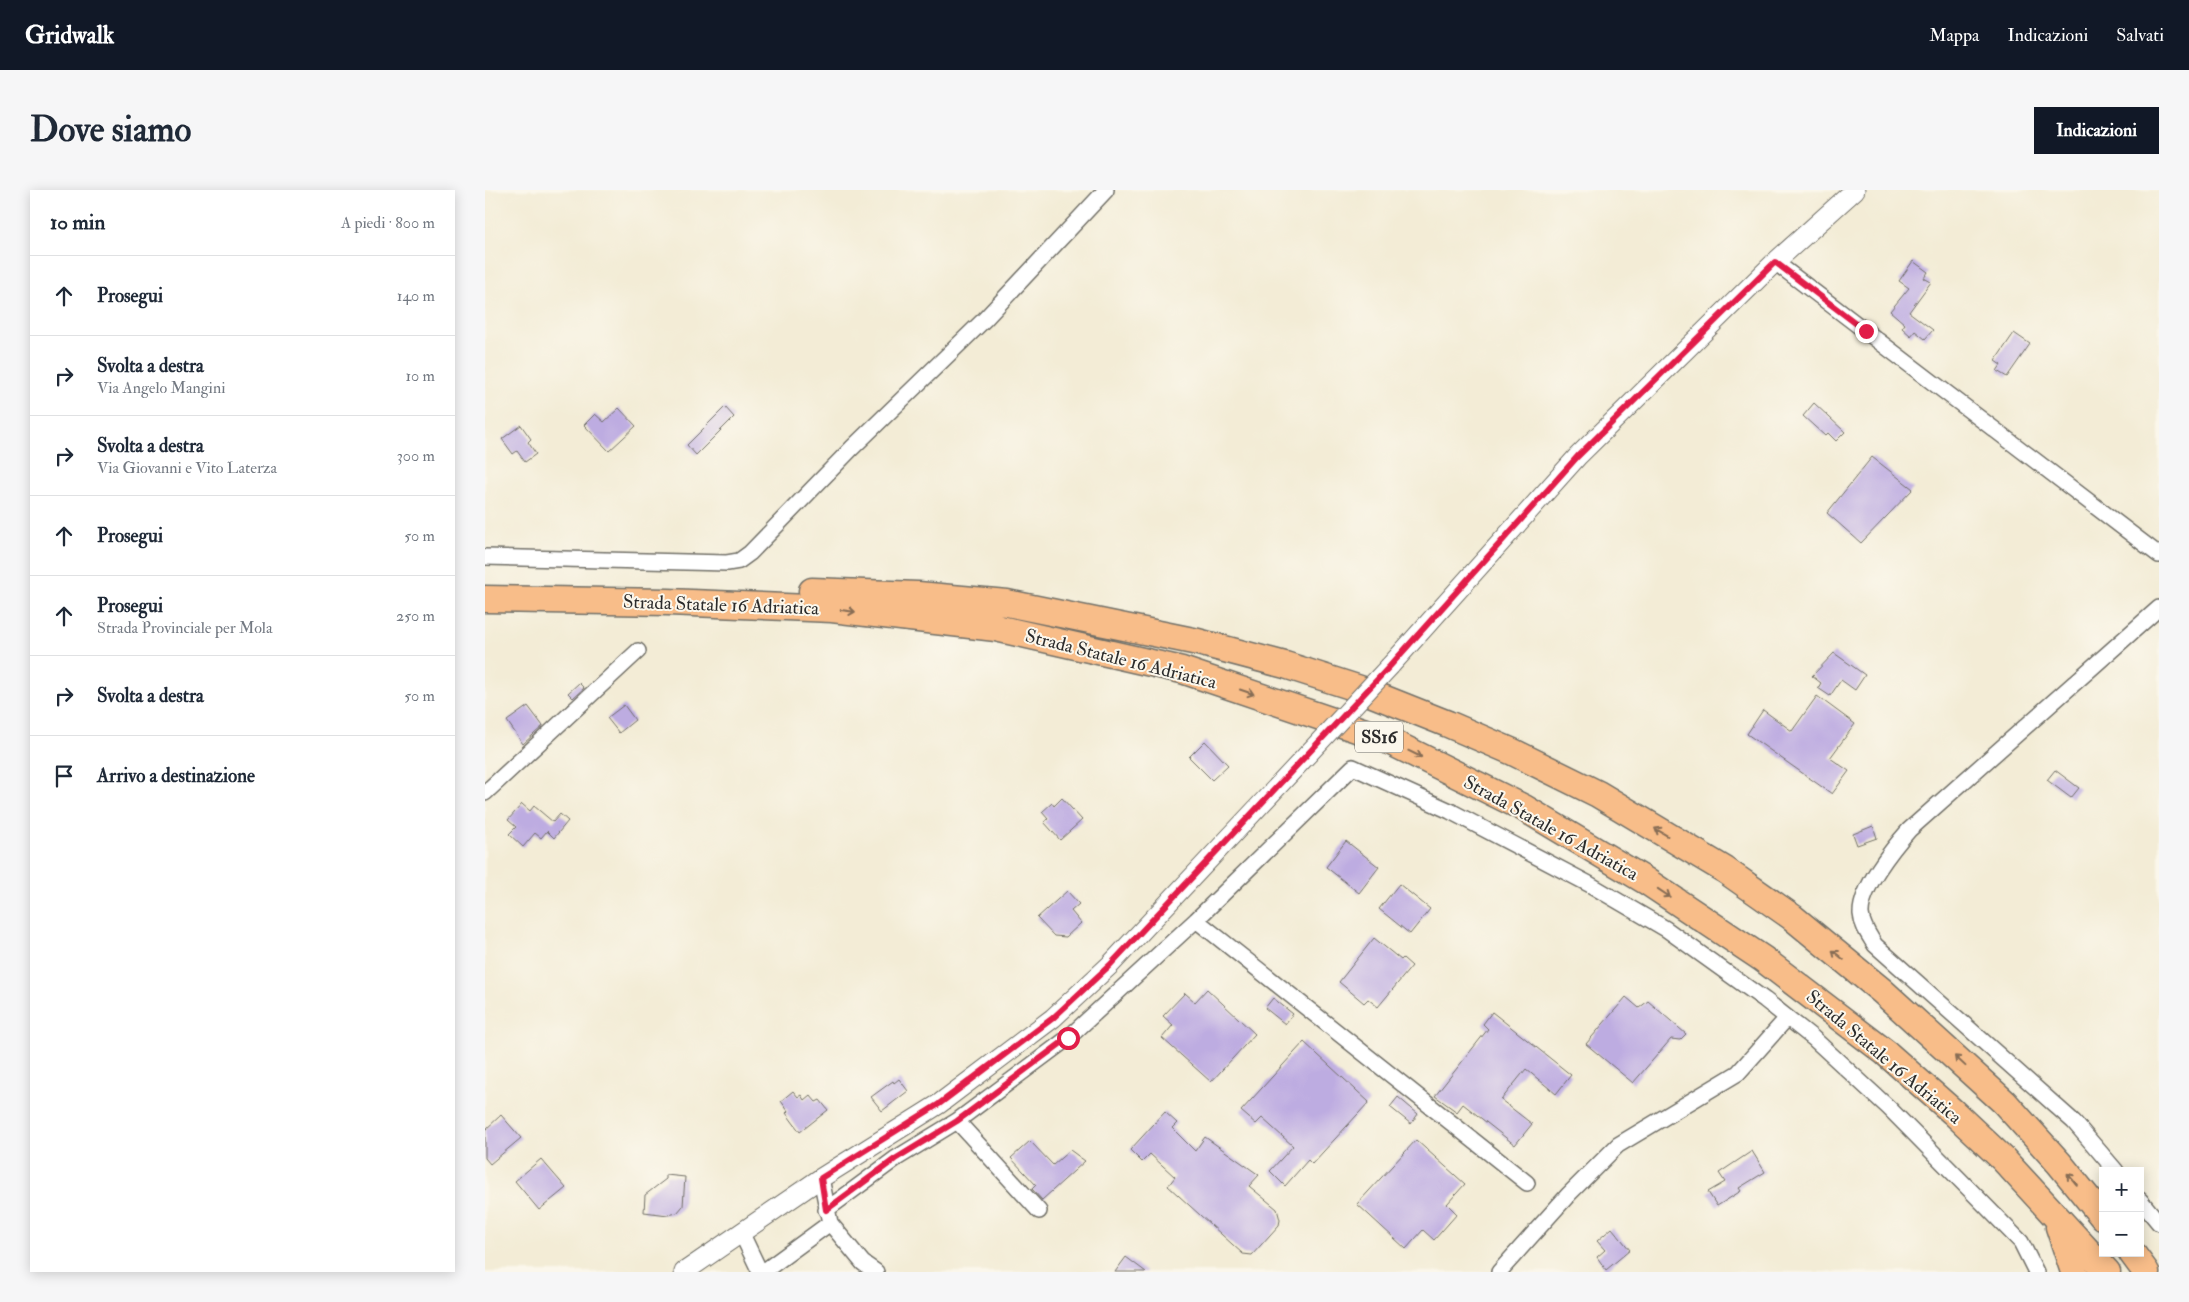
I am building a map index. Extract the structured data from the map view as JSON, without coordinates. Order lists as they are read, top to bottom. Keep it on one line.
{"streets":{"highway":["Strada Statale 16 Adriatica","SS16"]},"page":{"header":"Gridwalk","nav":["Mappa","Indicazioni","Salvati"],"buttons":"Indicazioni","title":"Dove siamo","heading":["10 min","A piedi · 800 m"],"list":[["Prosegui","140 m"],["Svolta a destra","Via Angelo Mangini","10 m"],["Svolta a destra","Via Giovanni e Vito Laterza","300 m"],["Prosegui","50 m"],["Prosegui","Strada Provinciale per Mola","250 m"],["Svolta a destra","50 m"],"Arrivo a destinazione"],"map_buttons":["+","−"]}}
